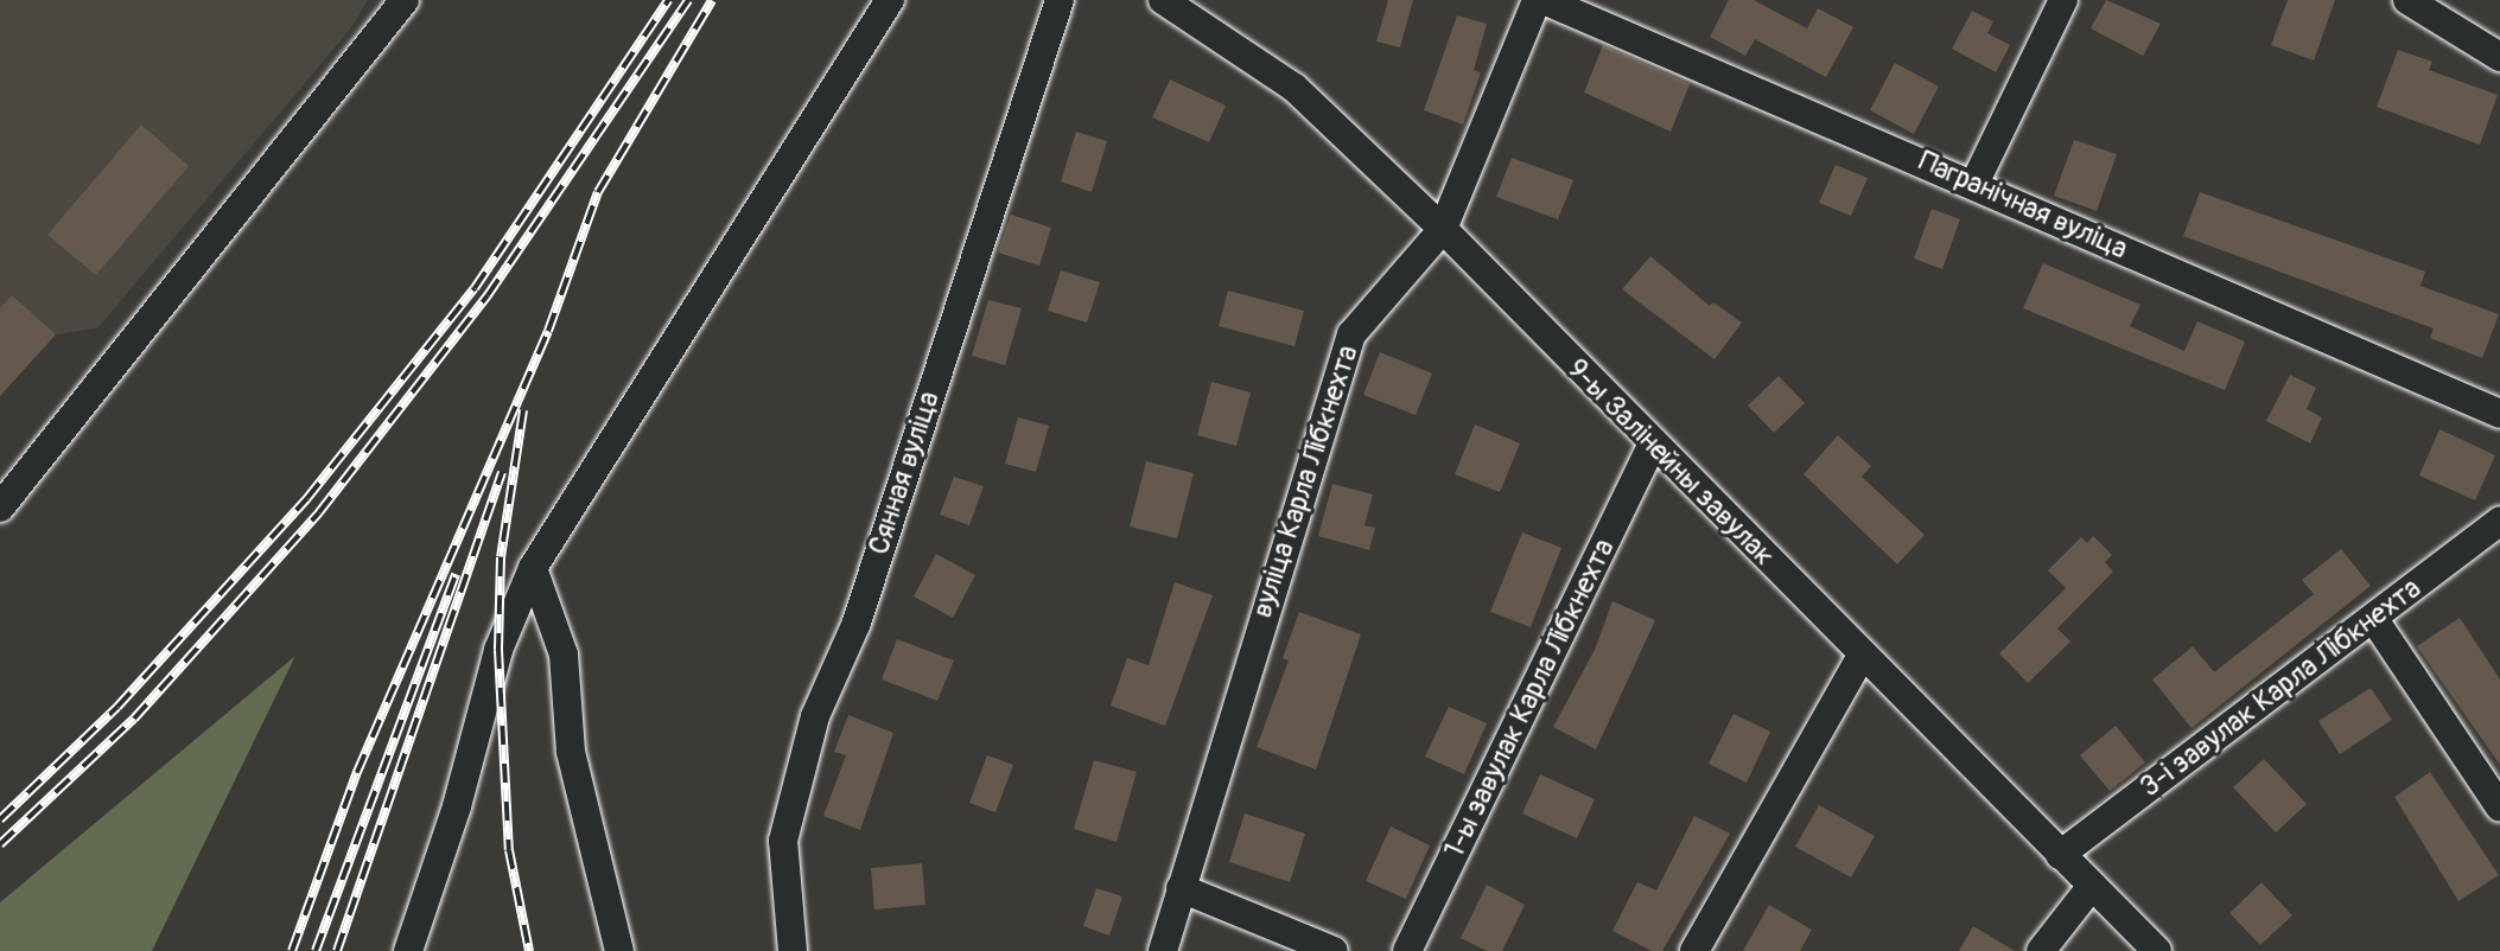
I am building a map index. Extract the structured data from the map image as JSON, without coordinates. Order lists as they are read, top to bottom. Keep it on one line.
{"streets":{"street":["Пагранічная вуліца","9-ы Залінейны завулак","Сянная вуліца","вуліца Карла Лібкнехта","3-і завулак Карла Лібкнехта","1-ы завулак Карла Лібкнехта"]},"crossings":[["9-ы Залінейны завулак","вуліца Карла Лібкнехта"],["9-ы Залінейны завулак","3-і завулак Карла Лібкнехта"],["9-ы Залінейны завулак","1-ы завулак Карла Лібкнехта"]]}
